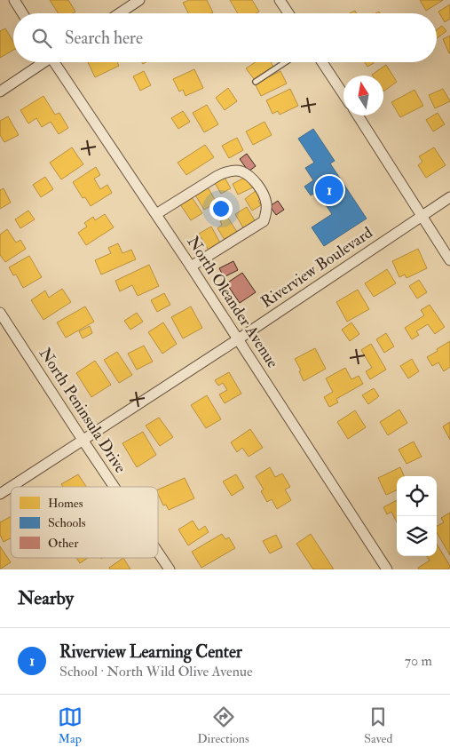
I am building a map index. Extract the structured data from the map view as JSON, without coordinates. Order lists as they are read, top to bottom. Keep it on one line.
{"streets":{"street":["Riverview Boulevard","North Oleander Avenue","North Peninsula Drive"]},"crossings":[["Riverview Boulevard","North Oleander Avenue"],["Riverview Boulevard","North Peninsula Drive"]],"legend":["Homes","Schools","Other"],"north":"top","page":{"search":"Search here","pins":"1","heading":"Nearby","list":[{"mark":"1","name":"Riverview Learning Center","note":"School · North Wild Olive Avenue","value":"70 m"}],"nav":["Map","Directions","Saved"]}}
